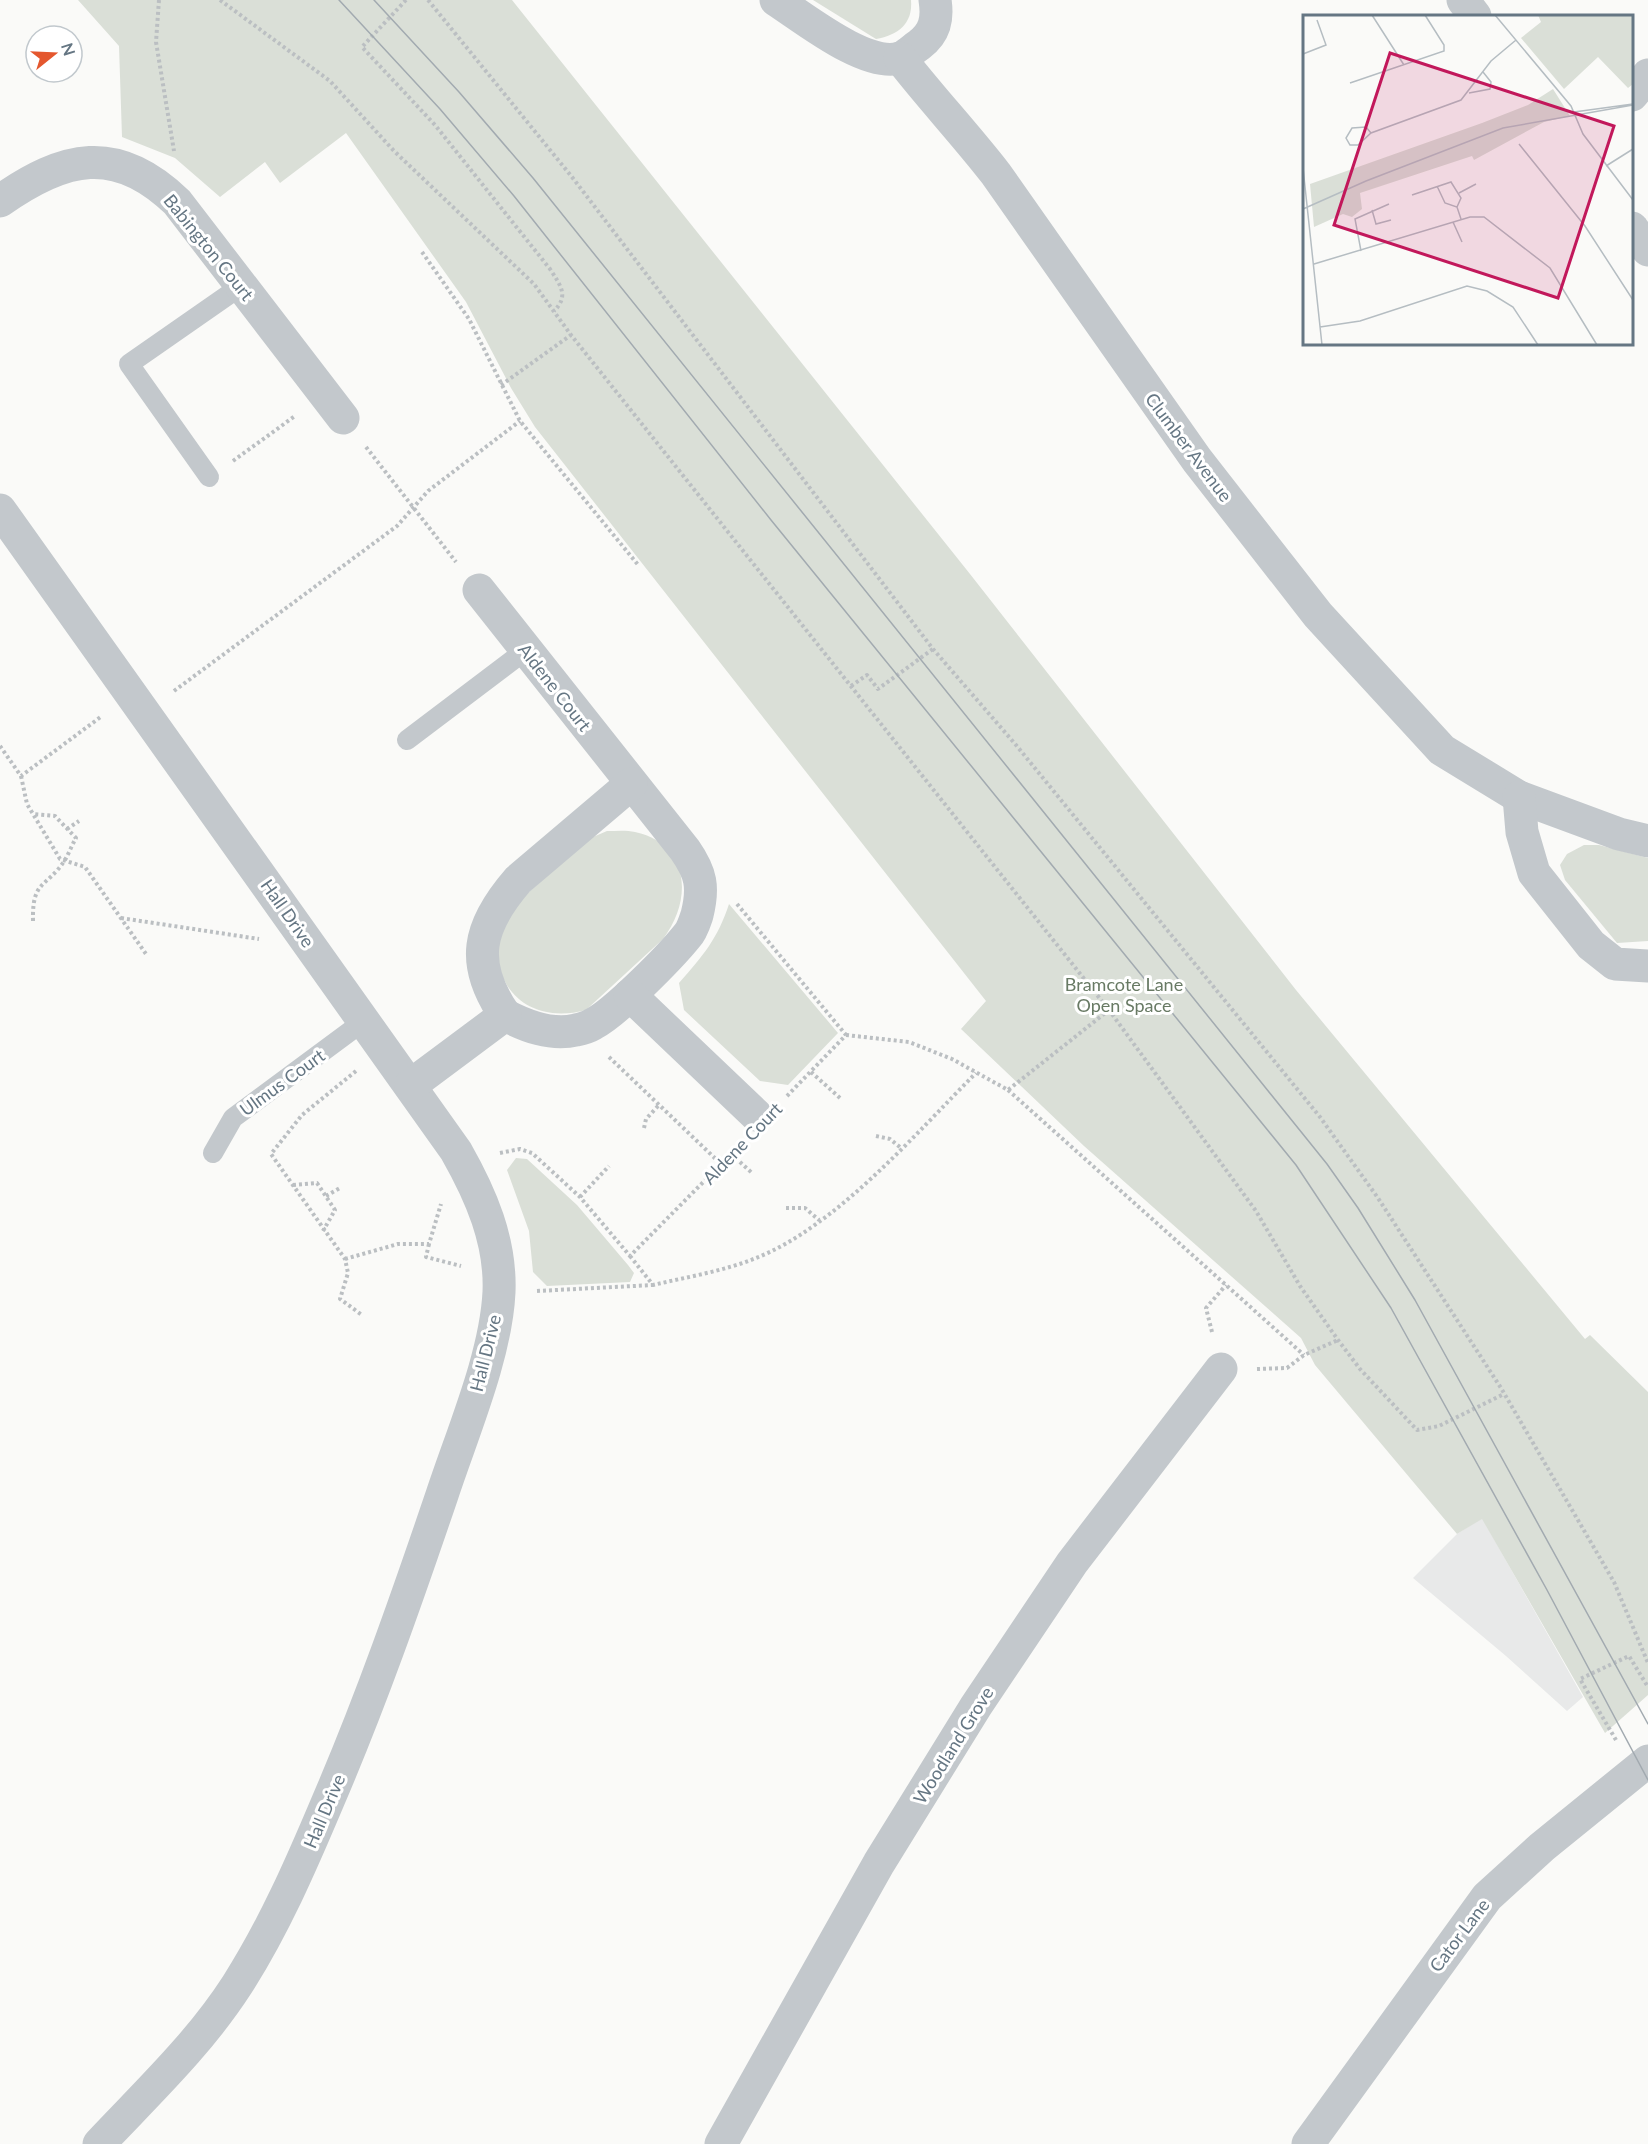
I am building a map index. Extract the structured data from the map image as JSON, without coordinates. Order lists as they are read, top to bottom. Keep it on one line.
{"streets":{"street":["Babington Court","Clumber Avenue","Aldene Court","Hall Drive","Woodland Grove","Cator Lane"],"lane":["Ulmus Court"]},"crossings":[["Hall Drive","Ulmus Court"]],"parks":["Bramcote Lane Open Space"],"north":"right"}
